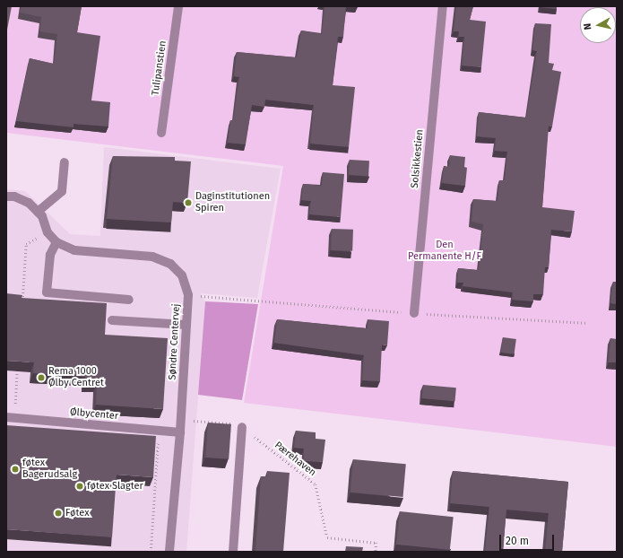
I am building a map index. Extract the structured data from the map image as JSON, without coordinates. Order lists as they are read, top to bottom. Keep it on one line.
{"streets":{"street":["Tulipanstien","Solsikkestien","Søndre Centervej","Ølbycenter"],"path":["Pærehaven"]},"crossings":[["Søndre Centervej","Ølbycenter"],["Søndre Centervej","Pærehaven"]],"parks":["Den Permanente H/F"],"places":["Daginstitutionen Spiren","Rema 1000 Ølby Centret","føtex Bagerudsalg","føtex Slagter","Føtex"],"scale_bar":"20 m","north":"left"}
